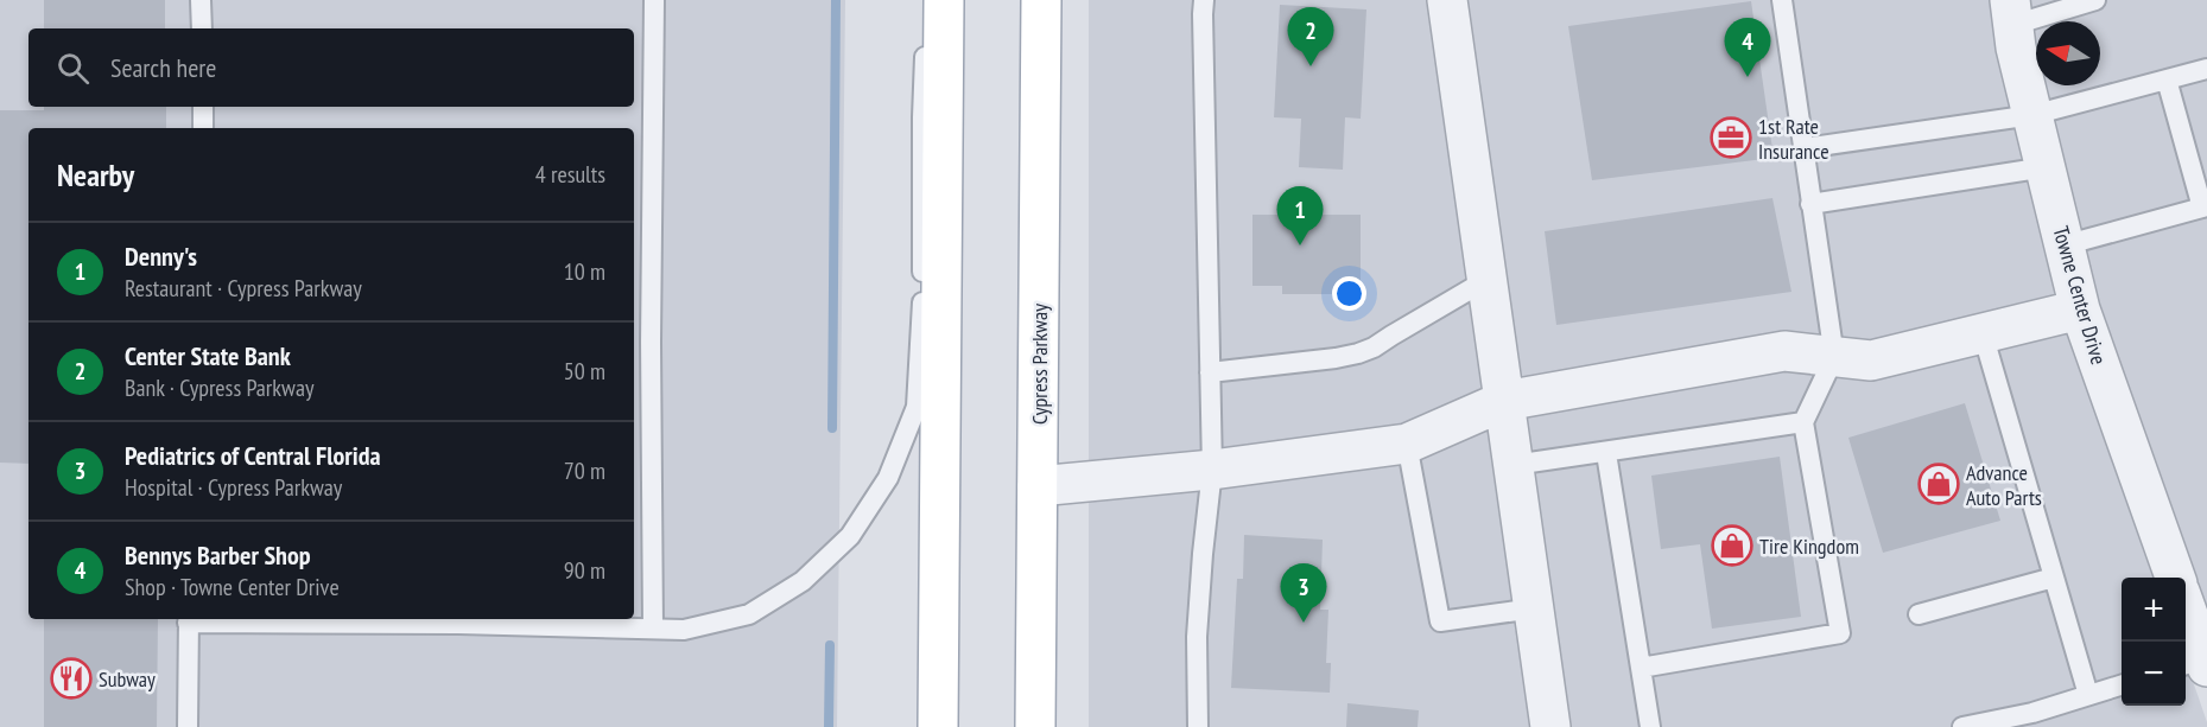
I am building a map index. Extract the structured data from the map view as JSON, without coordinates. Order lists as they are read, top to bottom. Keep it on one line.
{"streets":{"main road":["Cypress Parkway"],"street":["Towne Center Drive"]},"places":{"office":["1st Rate Insurance"],"shop":["Advance Auto Parts","Tire Kingdom"],"restaurant":["Subway"]},"north":"left","page":{"pins":["2","4","1","3"],"search":"Search here","heading":["Nearby","4 results"],"list":[{"mark":"1","name":"Denny's","note":"Restaurant · Cypress Parkway","value":"10 m"},{"mark":"2","name":"Center State Bank","note":"Bank · Cypress Parkway","value":"50 m"},{"mark":"3","name":"Pediatrics of Central Florida","note":"Hospital · Cypress Parkway","value":"70 m"},{"mark":"4","name":"Bennys Barber Shop","note":"Shop · Towne Center Drive","value":"90 m"}],"map_buttons":["+","−"]}}
